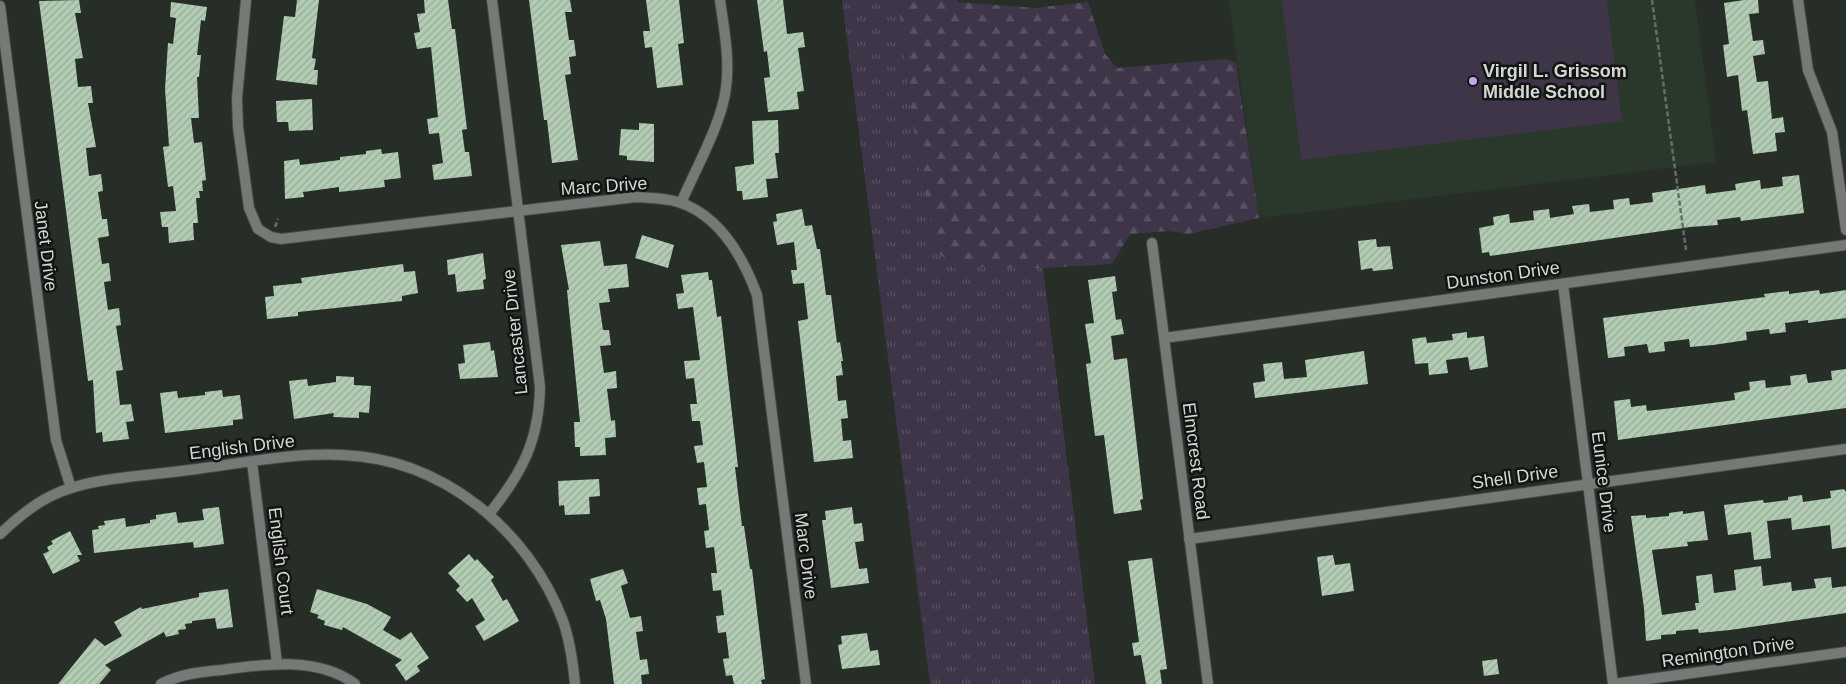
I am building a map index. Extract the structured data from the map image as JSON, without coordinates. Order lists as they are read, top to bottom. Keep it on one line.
{"streets":{"street":["Marc Drive","Janet Drive","Dunston Drive","Lancaster Drive","English Drive","Elmcrest Road","Shell Drive","Eunice Drive","English Court","Remington Drive"]},"crossings":[["Marc Drive","Lancaster Drive"],["Janet Drive","English Drive"],["Dunston Drive","Elmcrest Road"],["Dunston Drive","Eunice Drive"],["Lancaster Drive","English Drive"],["English Drive","English Court"],["Elmcrest Road","Shell Drive"],["Shell Drive","Eunice Drive"],["Eunice Drive","Remington Drive"]],"places":["Virgil L. Grissom Middle School"]}
